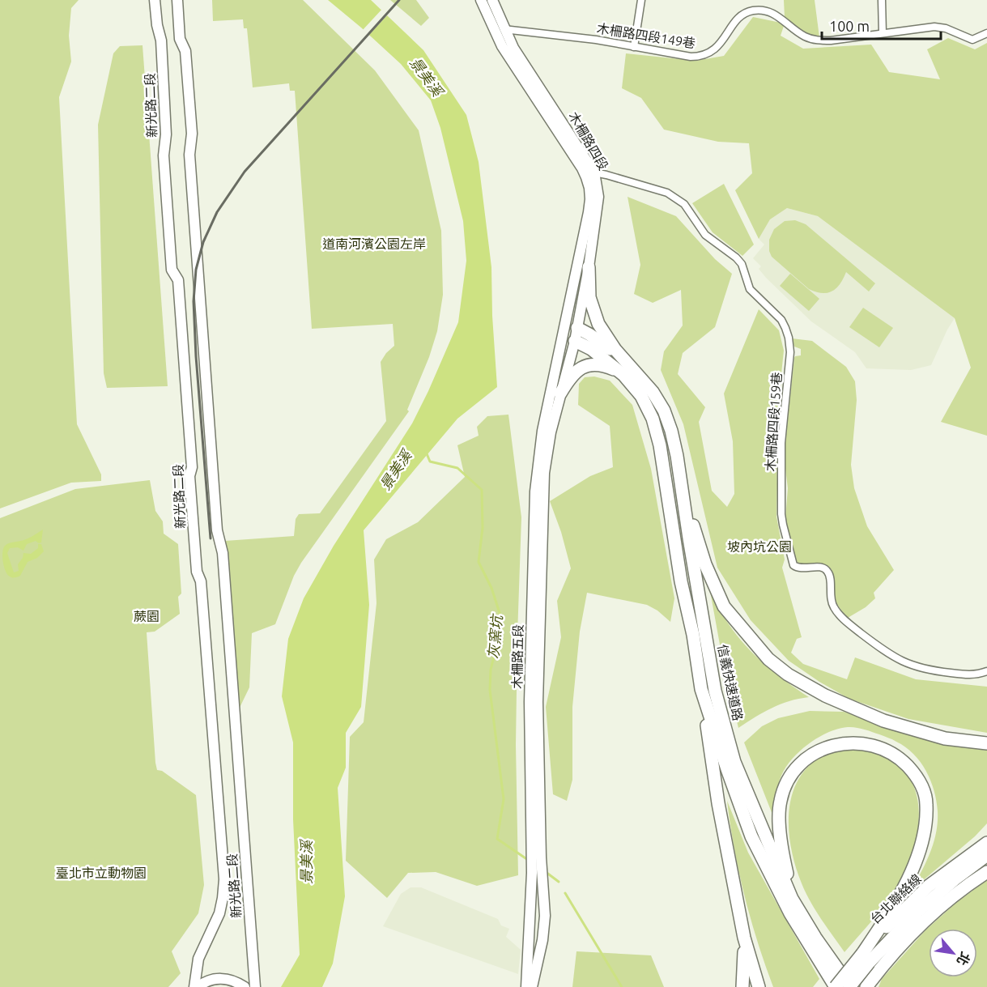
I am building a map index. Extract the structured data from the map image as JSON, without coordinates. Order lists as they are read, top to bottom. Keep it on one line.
{"streets":{"highway":["信義快速道路","台北聯絡線"],"street":["木柵路四段149巷","新光路二段","木柵路四段","木柵路四段159巷","木柵路五段"]},"crossings":[["木柵路四段149巷","木柵路四段"],["木柵路四段","木柵路四段159巷"],["木柵路四段","木柵路五段"],["信義快速道路","台北聯絡線"]],"water":["景美溪","灰窯坑"],"parks":["道南河濱公園左岸","坡內坑公園","蕨園","臺北市立動物園"],"scale_bar":"100 m","north":"bottom right"}
